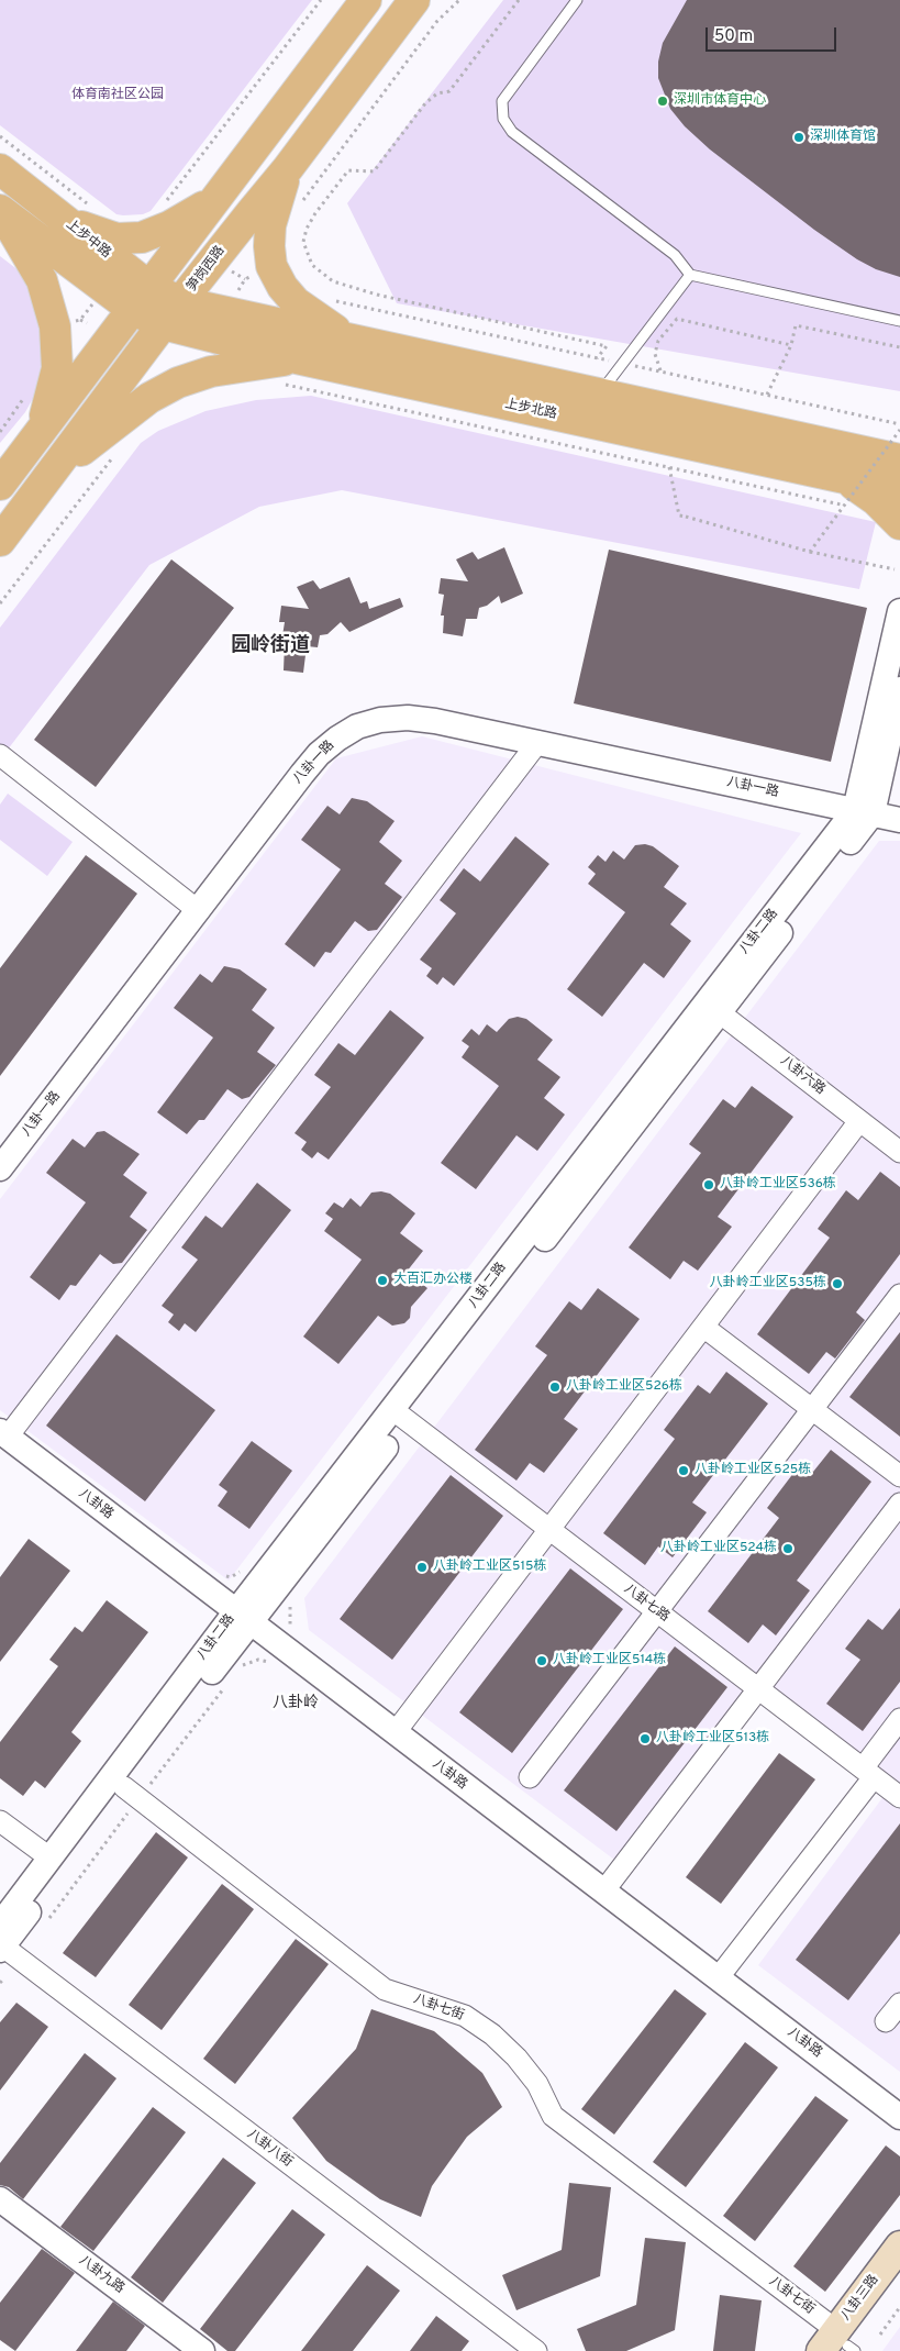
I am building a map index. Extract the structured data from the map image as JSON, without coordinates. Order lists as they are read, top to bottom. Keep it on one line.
{"streets":{"main road":["上步中路","笋岗西路","上步北路","八卦三路"],"street":["八卦一路","八卦二路","八卦六路","八卦路","八卦七路","八卦七街","八卦八街","八卦九路"]},"crossings":[["上步中路","笋岗西路"],["上步中路","上步北路"],["笋岗西路","上步北路"],["八卦一路","八卦二路"],["八卦二路","八卦六路"],["八卦二路","八卦路"],["八卦二路","八卦七路"],["八卦二路","八卦七街"],["八卦二路","八卦八街"],["八卦七街","八卦三路"]],"districts":["园岭街道","八卦岭"],"parks":["体育南社区公园"],"places":["深圳市体育中心","深圳体育馆","八卦岭工业区536栋","大百汇办公楼","八卦岭工业区535栋","八卦岭工业区526栋","八卦岭工业区525栋","八卦岭工业区524栋","八卦岭工业区515栋","八卦岭工业区514栋","八卦岭工业区513栋"],"scale_bar":"50 m"}
